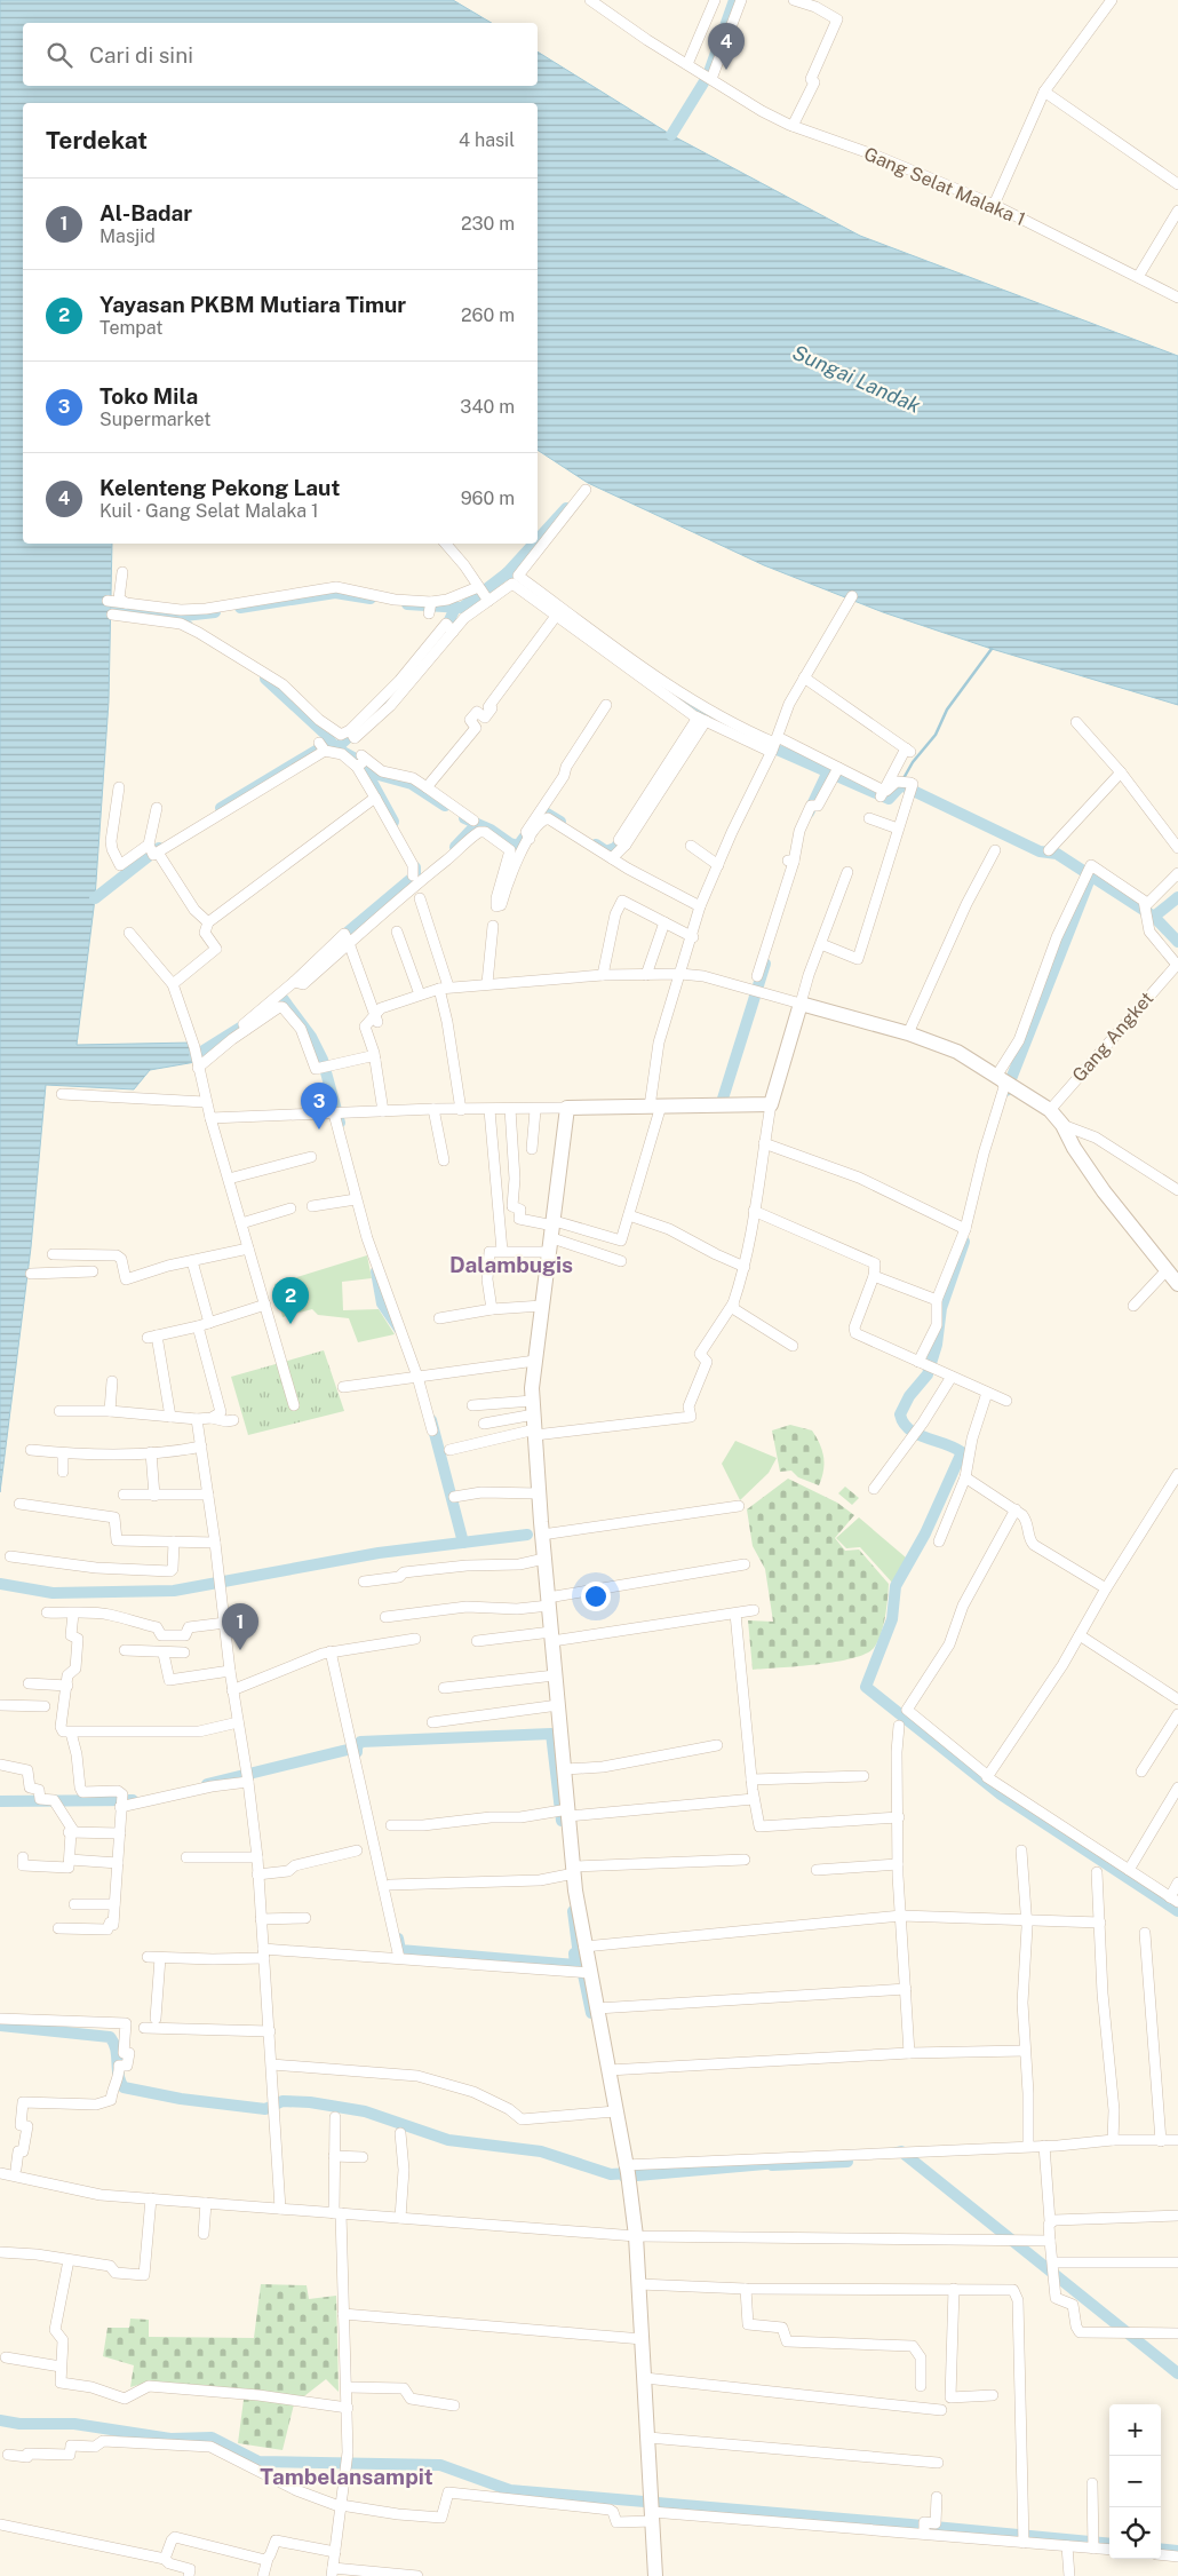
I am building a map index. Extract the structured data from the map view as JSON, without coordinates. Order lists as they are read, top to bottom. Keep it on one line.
{"streets":{"street":["Gang Selat Malaka 1","Gang Angket"]},"districts":["Dalambugis","Tambelansampit"],"water":["Sungai Landak"],"page":{"pins":["4","3","2","1"],"search":"Cari di sini","heading":["Terdekat","4 hasil"],"list":[{"mark":"1","name":"Al-Badar","note":"Masjid","value":"230 m"},{"mark":"2","name":"Yayasan PKBM Mutiara Timur","note":"Tempat","value":"260 m"},{"mark":"3","name":"Toko Mila","note":"Supermarket","value":"340 m"},{"mark":"4","name":"Kelenteng Pekong Laut","note":"Kuil · Gang Selat Malaka 1","value":"960 m"}],"map_buttons":["+","−"]}}
